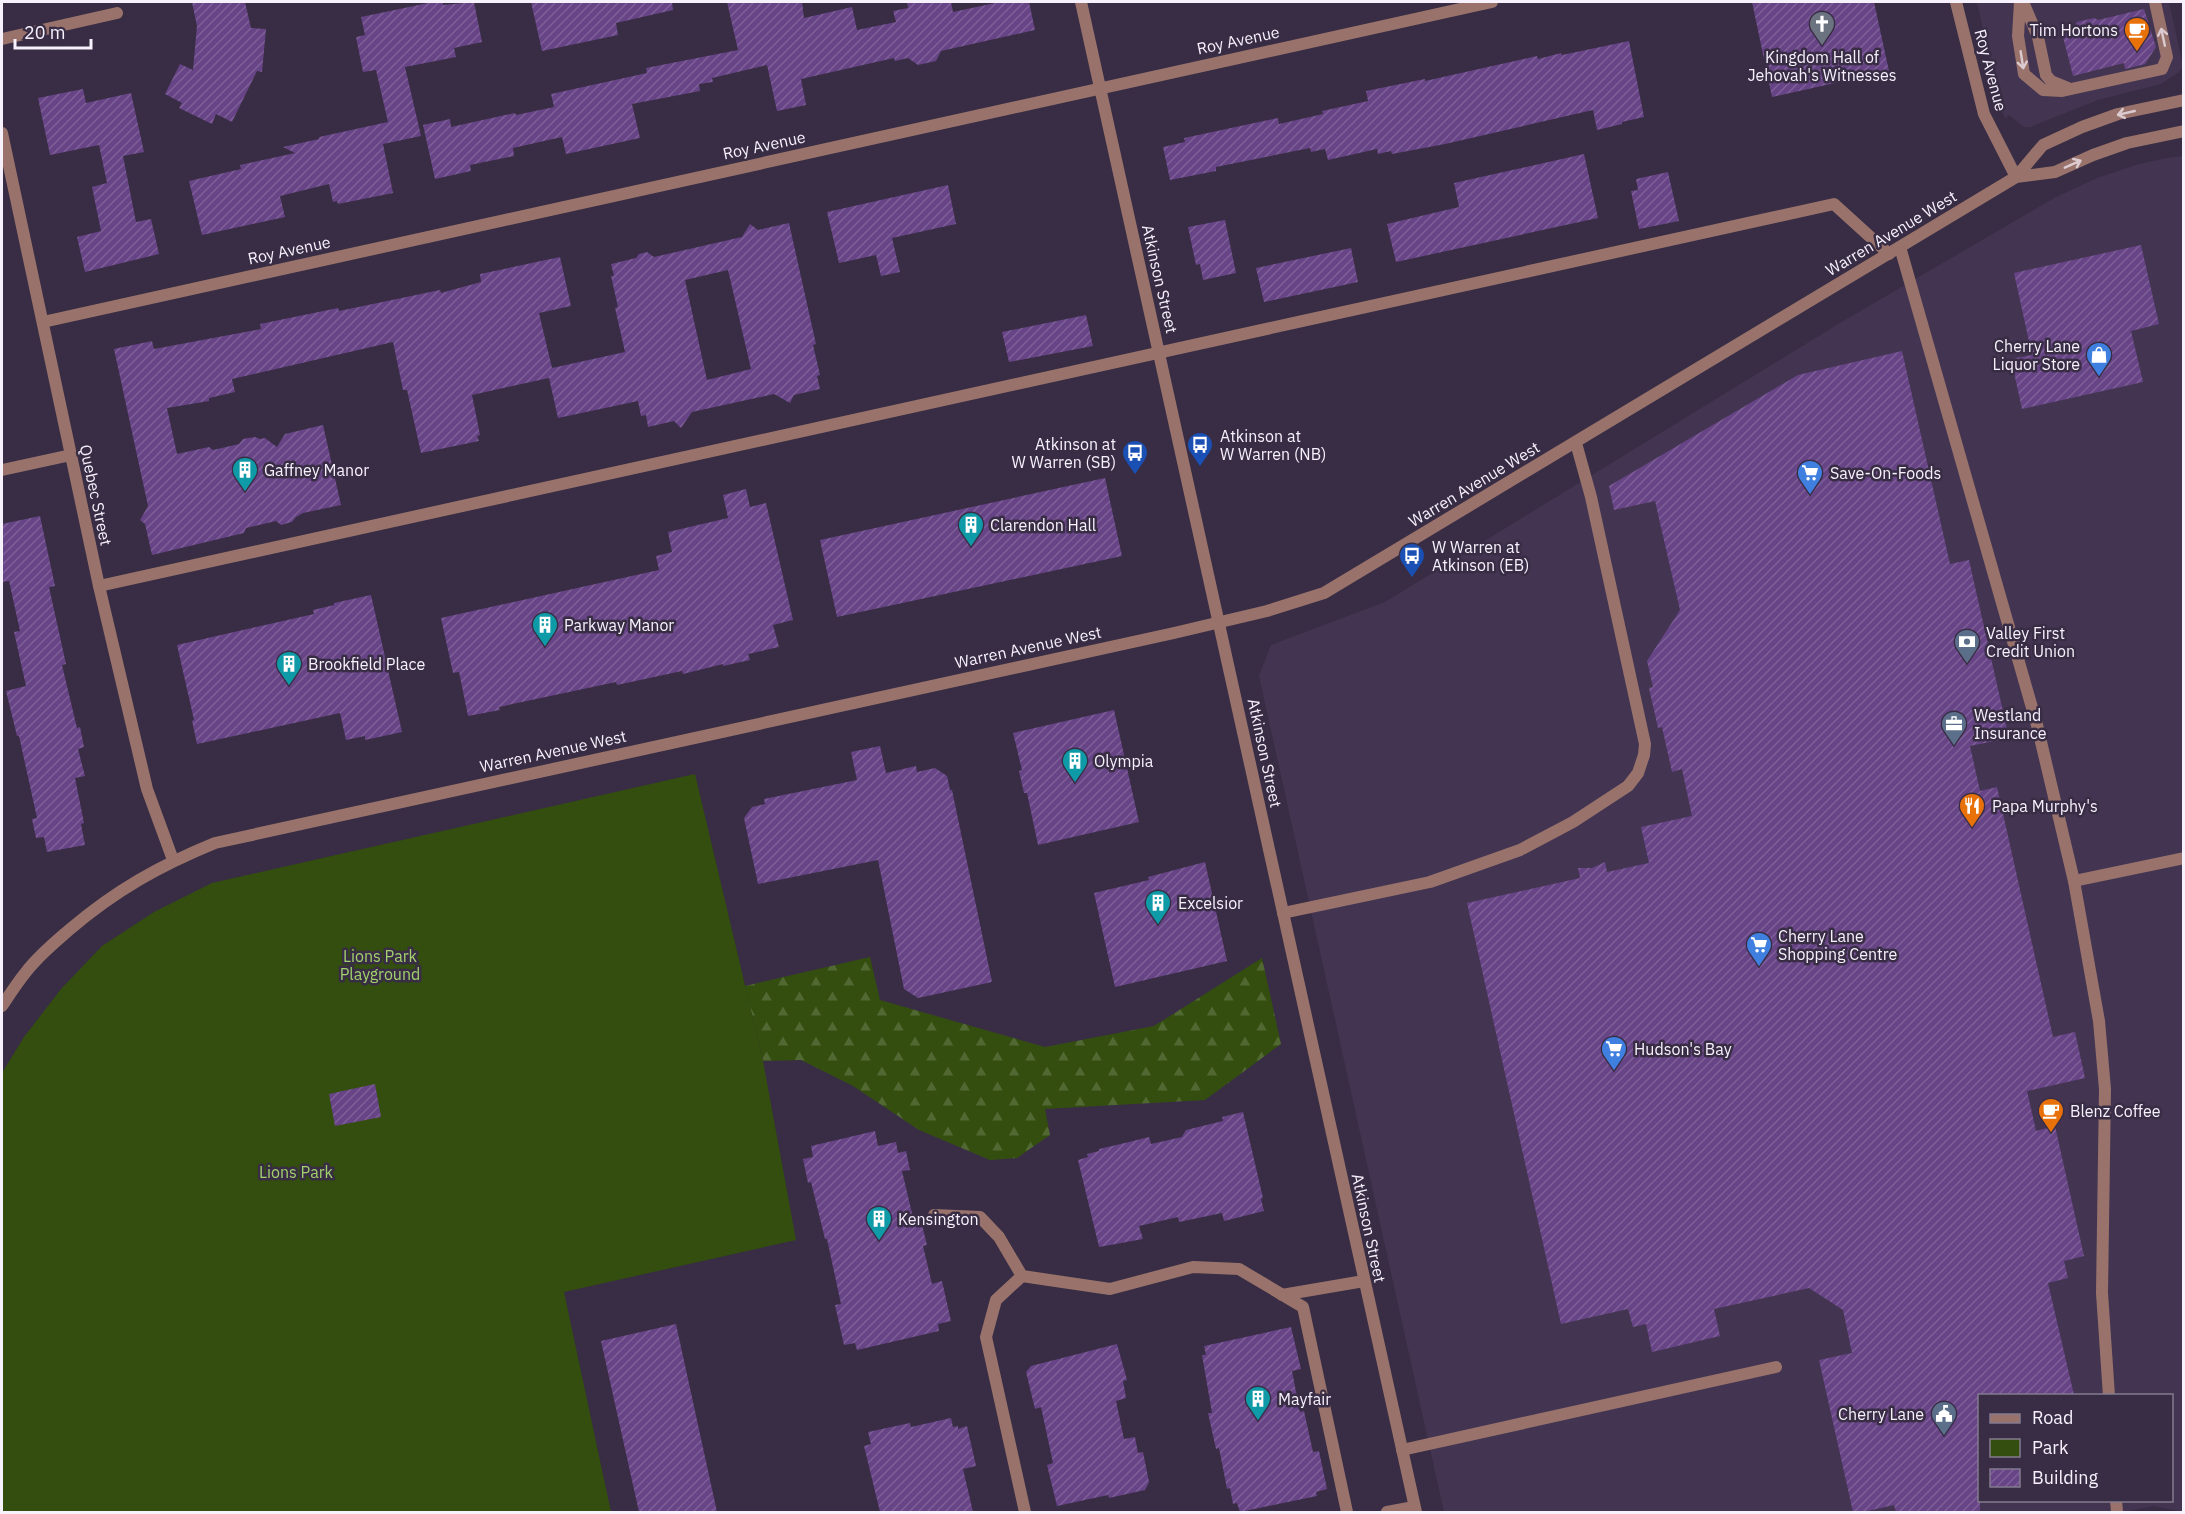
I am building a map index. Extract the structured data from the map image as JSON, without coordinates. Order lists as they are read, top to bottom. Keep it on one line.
{"streets":{"street":["Roy Avenue","Warren Avenue West","Atkinson Street","Quebec Street"]},"crossings":[["Roy Avenue","Warren Avenue West"],["Roy Avenue","Atkinson Street"],["Roy Avenue","Quebec Street"],["Warren Avenue West","Atkinson Street"],["Warren Avenue West","Quebec Street"]],"parks":["Lions Park Playground","Lions Park"],"places":{"church":["Kingdom Hall of Jehovah's Witnesses"],"cafe":["Tim Hortons","Blenz Coffee"],"shop":["Cherry Lane Liquor Store"],"bus stop":["Atkinson at W Warren (NB)","Atkinson at W Warren (SB)","W Warren at Atkinson (EB)"],"building":["Gaffney Manor","Clarendon Hall","Parkway Manor","Brookfield Place","Olympia","Excelsior","Kensington","Mayfair"],"supermarket":["Save-On-Foods","Cherry Lane Shopping Centre","Hudson's Bay"],"bank":["Valley First Credit Union"],"office":["Westland Insurance"],"restaurant":["Papa Murphy's"],"public building":["Cherry Lane"]},"legend":["Road","Park","Building"],"scale_bar":"20 m"}
